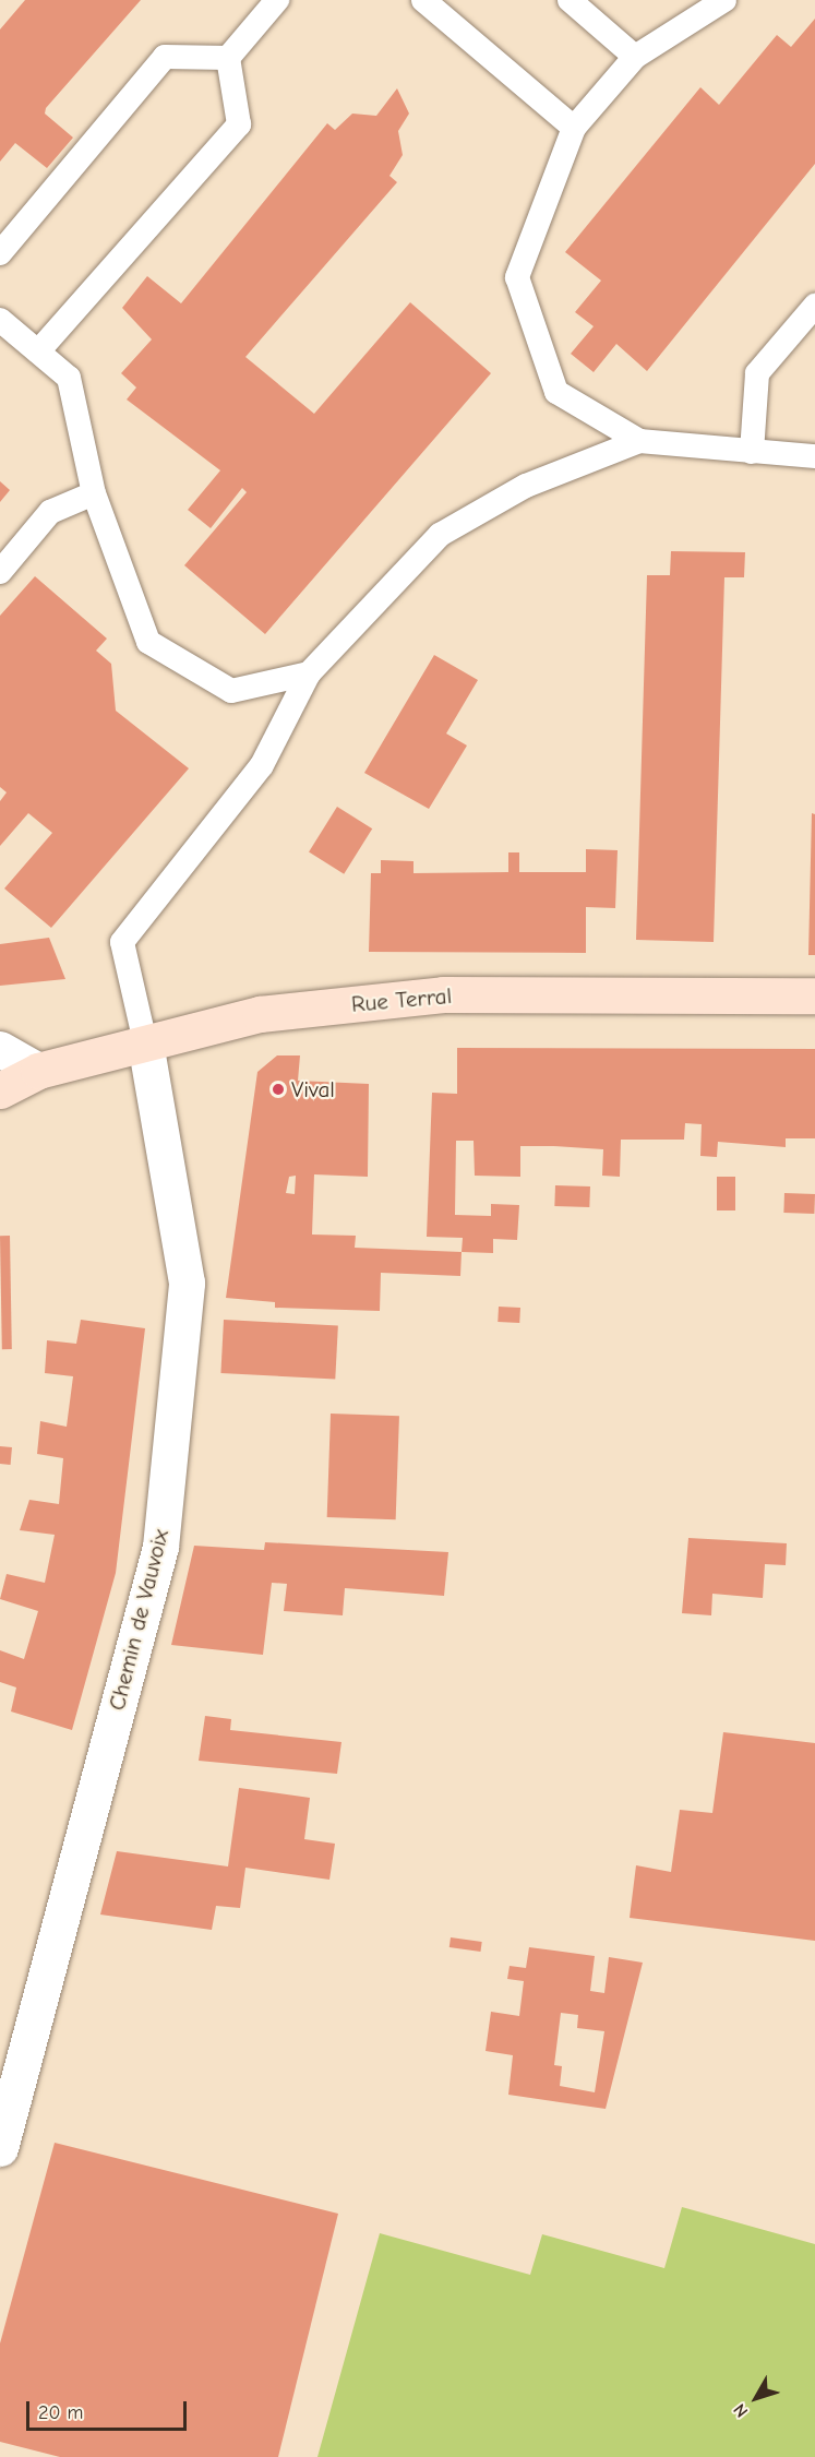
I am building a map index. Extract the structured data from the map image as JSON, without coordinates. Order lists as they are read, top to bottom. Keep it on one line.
{"streets":{"street":["Rue Terral","Chemin de Vauvoix"]},"crossings":[["Rue Terral","Chemin de Vauvoix"]],"places":["Vival"],"scale_bar":"20 m","north":"bottom left"}
